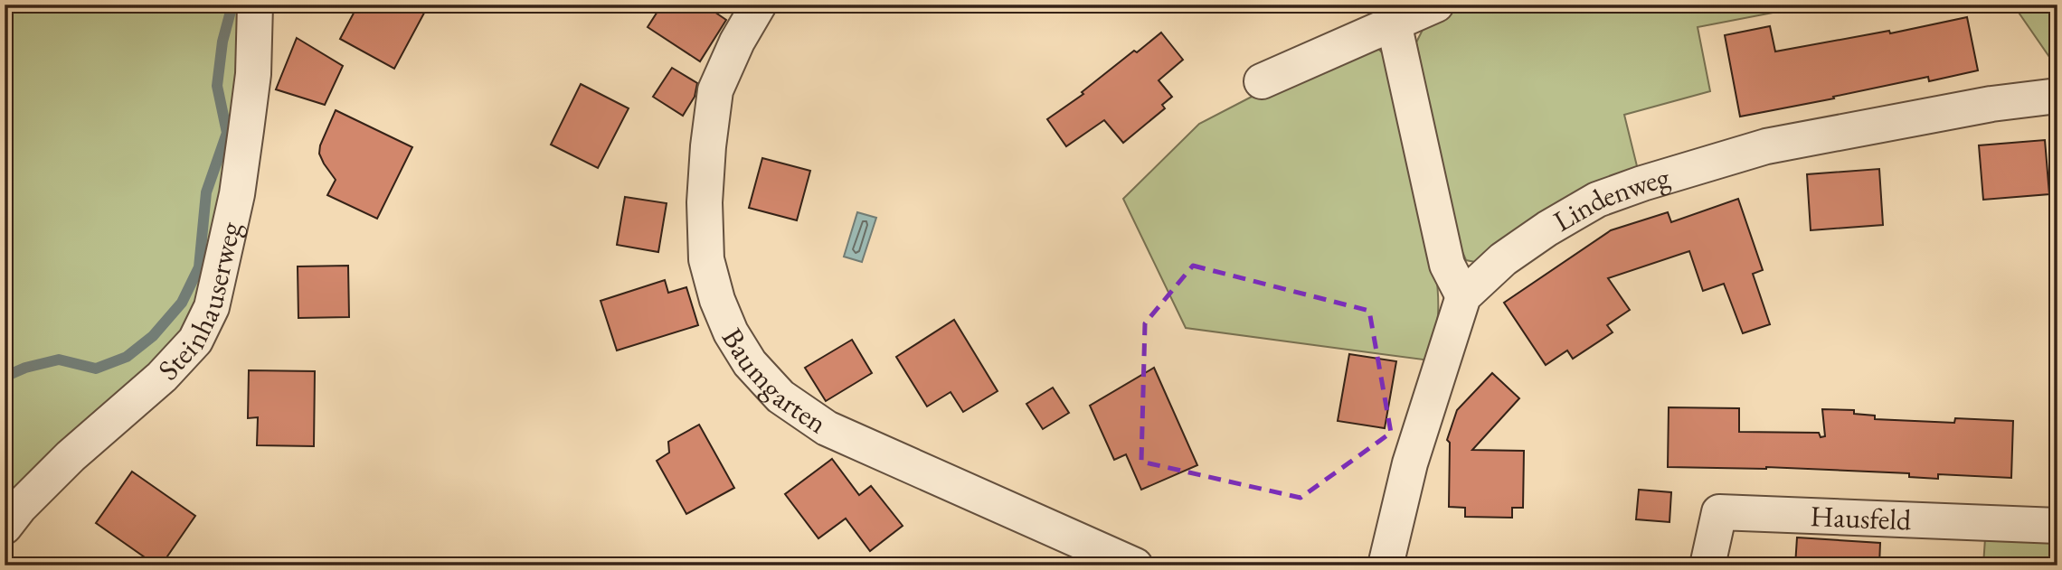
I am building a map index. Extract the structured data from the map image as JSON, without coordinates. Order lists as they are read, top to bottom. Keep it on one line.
{"streets":{"street":["Lindenweg","Steinhauserweg","Baumgarten","Hausfeld"]}}
